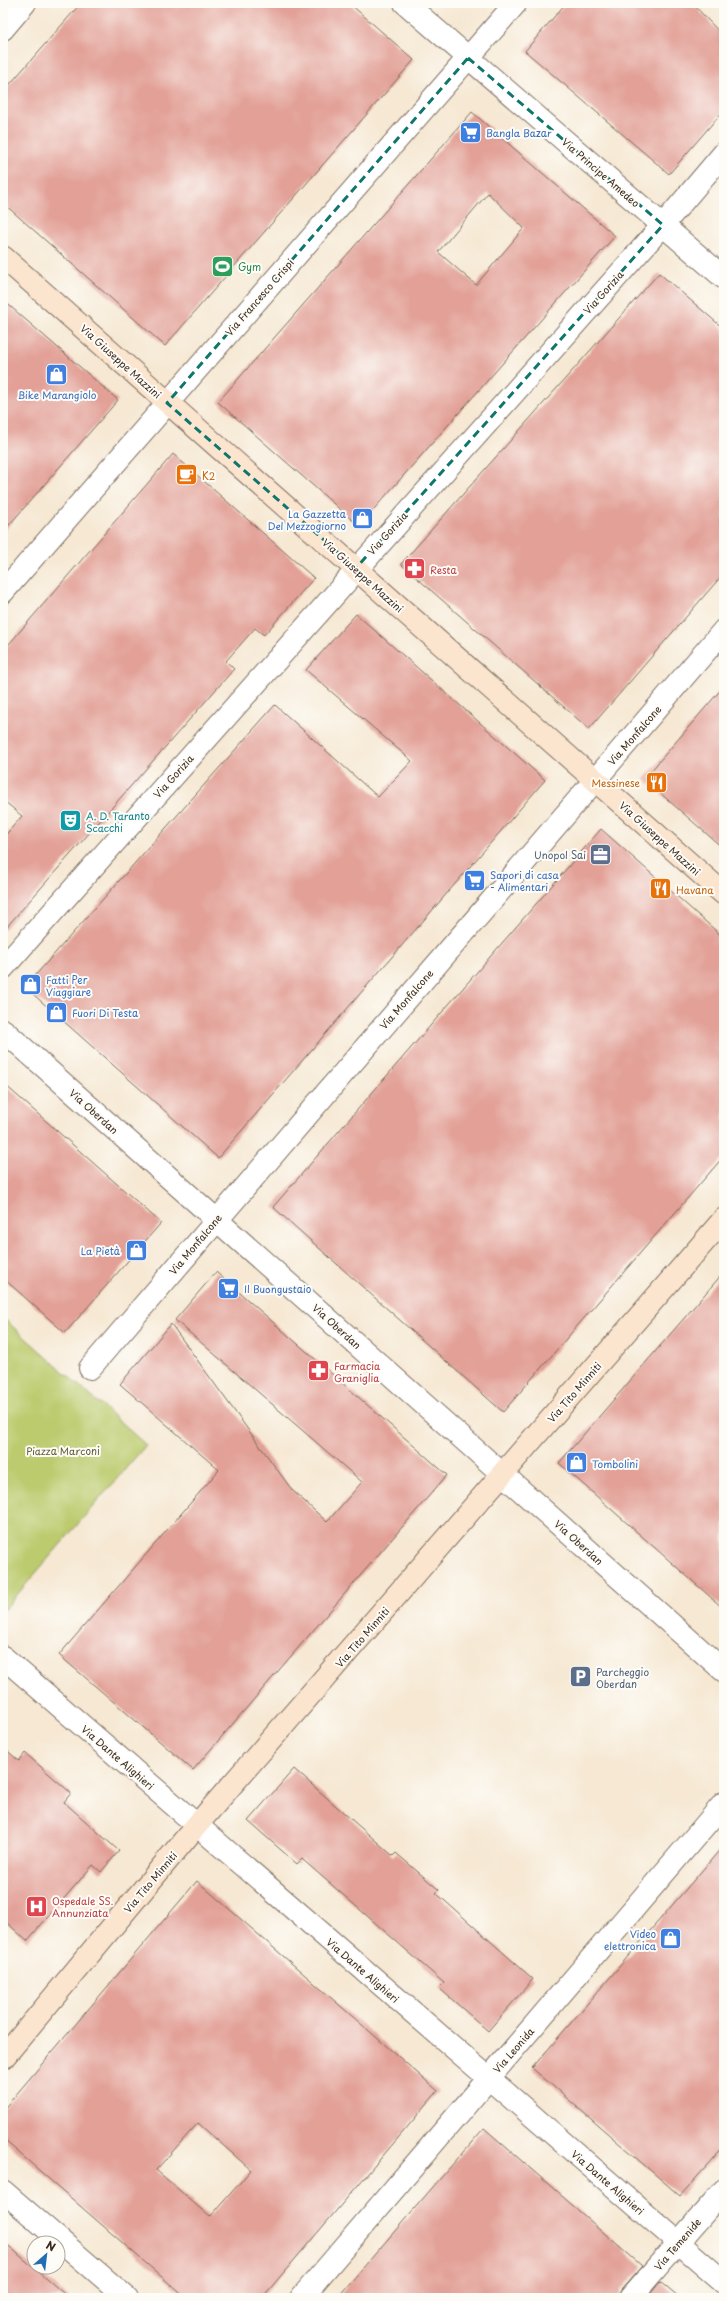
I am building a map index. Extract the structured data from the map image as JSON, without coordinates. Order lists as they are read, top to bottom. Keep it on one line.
{"streets":{"main road":["Via Giuseppe Mazzini","Via Tito Minniti"],"street":["Via Principe Amedeo","Via Gorizia","Via Francesco Crispi","Via Monfalcone","Via Oberdan","Via Dante Alighieri","Via Leonida","Via Temenide"]},"crossings":[["Via Principe Amedeo","Via Gorizia"],["Via Principe Amedeo","Via Francesco Crispi"],["Via Gorizia","Via Giuseppe Mazzini"],["Via Francesco Crispi","Via Giuseppe Mazzini"],["Via Giuseppe Mazzini","Via Monfalcone"],["Via Monfalcone","Via Oberdan"],["Via Oberdan","Via Tito Minniti"],["Via Tito Minniti","Via Dante Alighieri"],["Via Dante Alighieri","Via Leonida"],["Via Dante Alighieri","Via Temenide"]],"parks":["Piazza Marconi"],"places":{"supermarket":["Bangla Bazar","Sapori di casa - Alimentari","Il Buongustaio"],"sports":["Gym"],"shop":["Bike Marangiolo","La Gazzetta Del Mezzogiorno","Fatti Per Viaggiare","Fuori Di Testa","La Pietà","Tombolini","Video elettronica"],"cafe":["K2"],"pharmacy":["Resta","Farmacia Graniglia"],"restaurant":["Messinese","Havana"],"theatre":["A. D. Taranto Scacchi"],"office":["Unopol Sai"],"parking":["Parcheggio Oberdan"],"hospital":["Ospedale SS. Annunziata"]},"north":"top right"}
